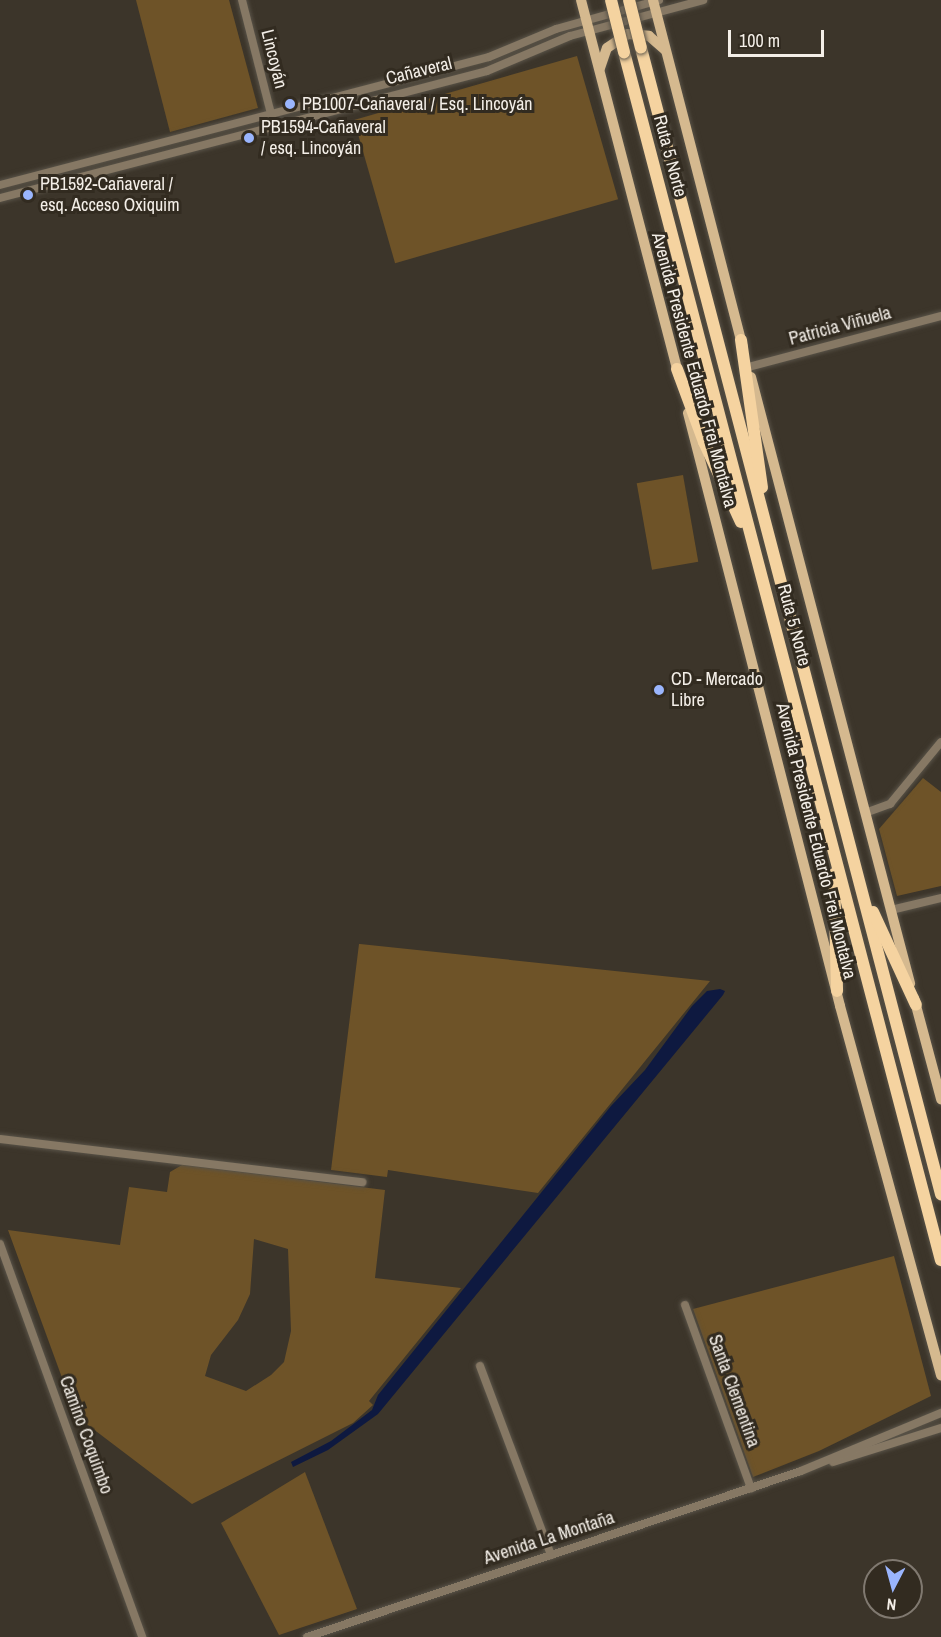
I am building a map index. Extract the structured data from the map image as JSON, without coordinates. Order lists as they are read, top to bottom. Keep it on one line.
{"streets":{"highway":["Ruta 5 Norte"],"main road":["Avenida Presidente Eduardo Frei Montalva"],"street":["Lincoyán","Cañaveral","Patricia Viñuela","Santa Clementina","Camino Coquimbo","Avenida La Montaña"]},"crossings":[["Lincoyán","Cañaveral"],["Cañaveral","Avenida Presidente Eduardo Frei Montalva"],["Santa Clementina","Avenida La Montaña"]],"places":["PB1007-Cañaveral / Esq. Lincoyán","PB1594-Cañaveral / esq. Lincoyán","PB1592-Cañaveral / esq. Acceso Oxiquim","CD - Mercado Libre"],"scale_bar":"100 m","north":"bottom"}
